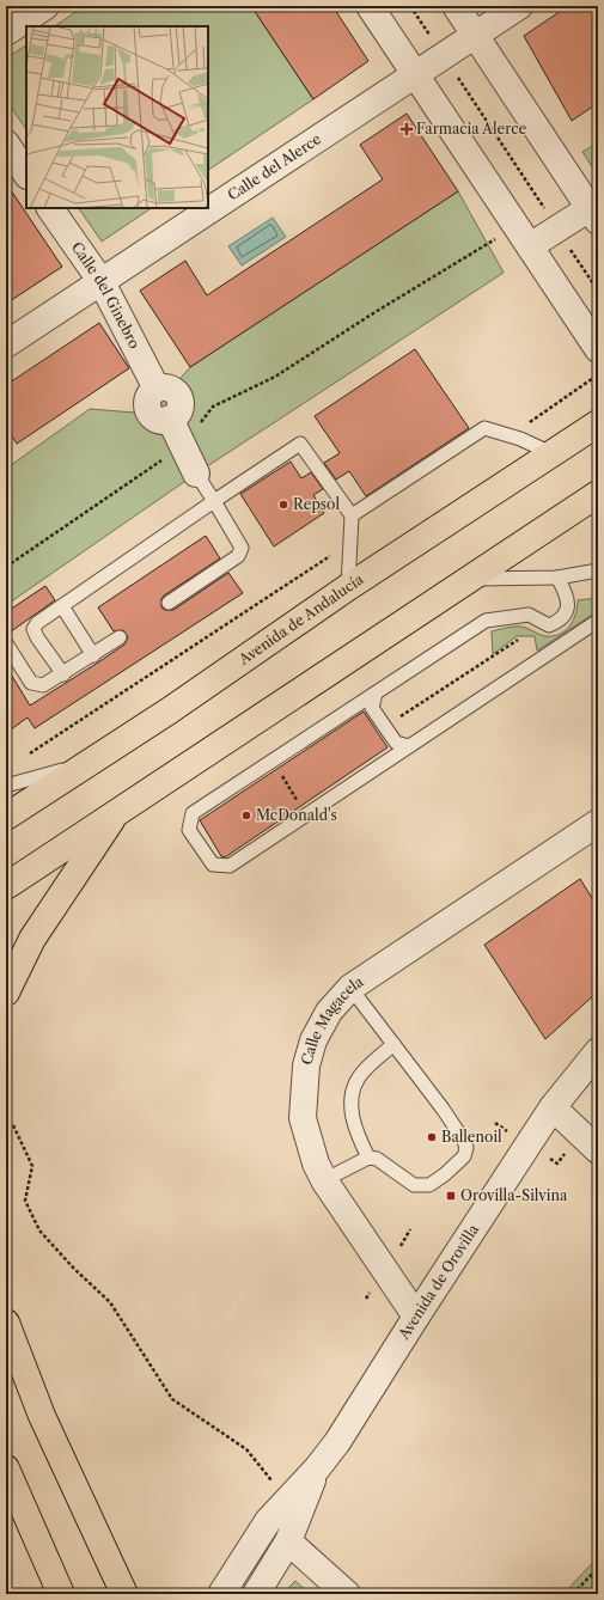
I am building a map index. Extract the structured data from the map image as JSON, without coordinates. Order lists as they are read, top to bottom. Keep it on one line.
{"streets":{"main road":["Avenida de Andalucía"],"street":["Calle del Alerce","Calle del Ginebro","Calle Magacela","Avenida de Orovilla"]},"crossings":[["Calle del Alerce","Calle del Ginebro"],["Calle Magacela","Avenida de Orovilla"]],"places":{"health":["Farmacia Alerce"],"other":["Repsol","McDonald's","Ballenoil"],"transit":["Orovilla-Silvina"]}}
